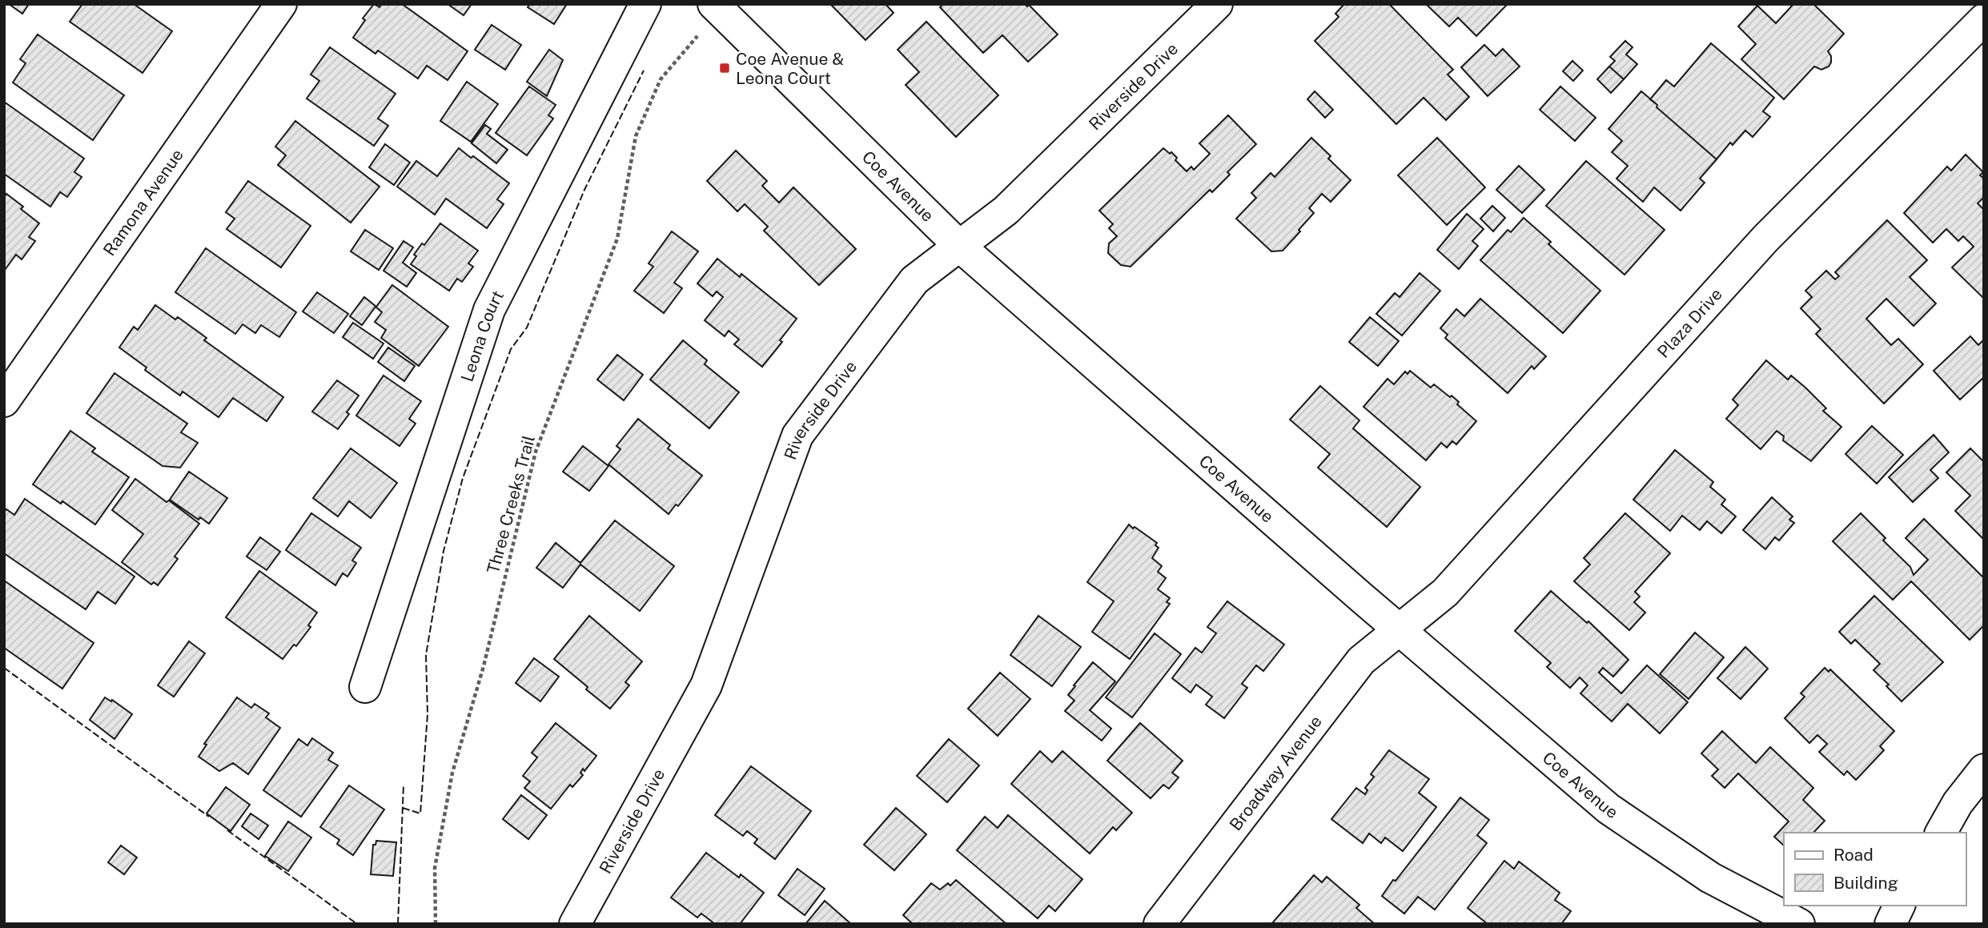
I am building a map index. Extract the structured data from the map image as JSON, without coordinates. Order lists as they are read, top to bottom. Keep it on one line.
{"streets":{"street":["Riverside Drive","Coe Avenue","Ramona Avenue","Plaza Drive","Leona Court","Broadway Avenue"],"path":["Three Creeks Trail"]},"crossings":[["Riverside Drive","Coe Avenue"],["Coe Avenue","Plaza Drive"],["Coe Avenue","Broadway Avenue"],["Plaza Drive","Broadway Avenue"]],"places":{"transit":["Coe Avenue & Leona Court"]},"legend":["Road","Building"]}
